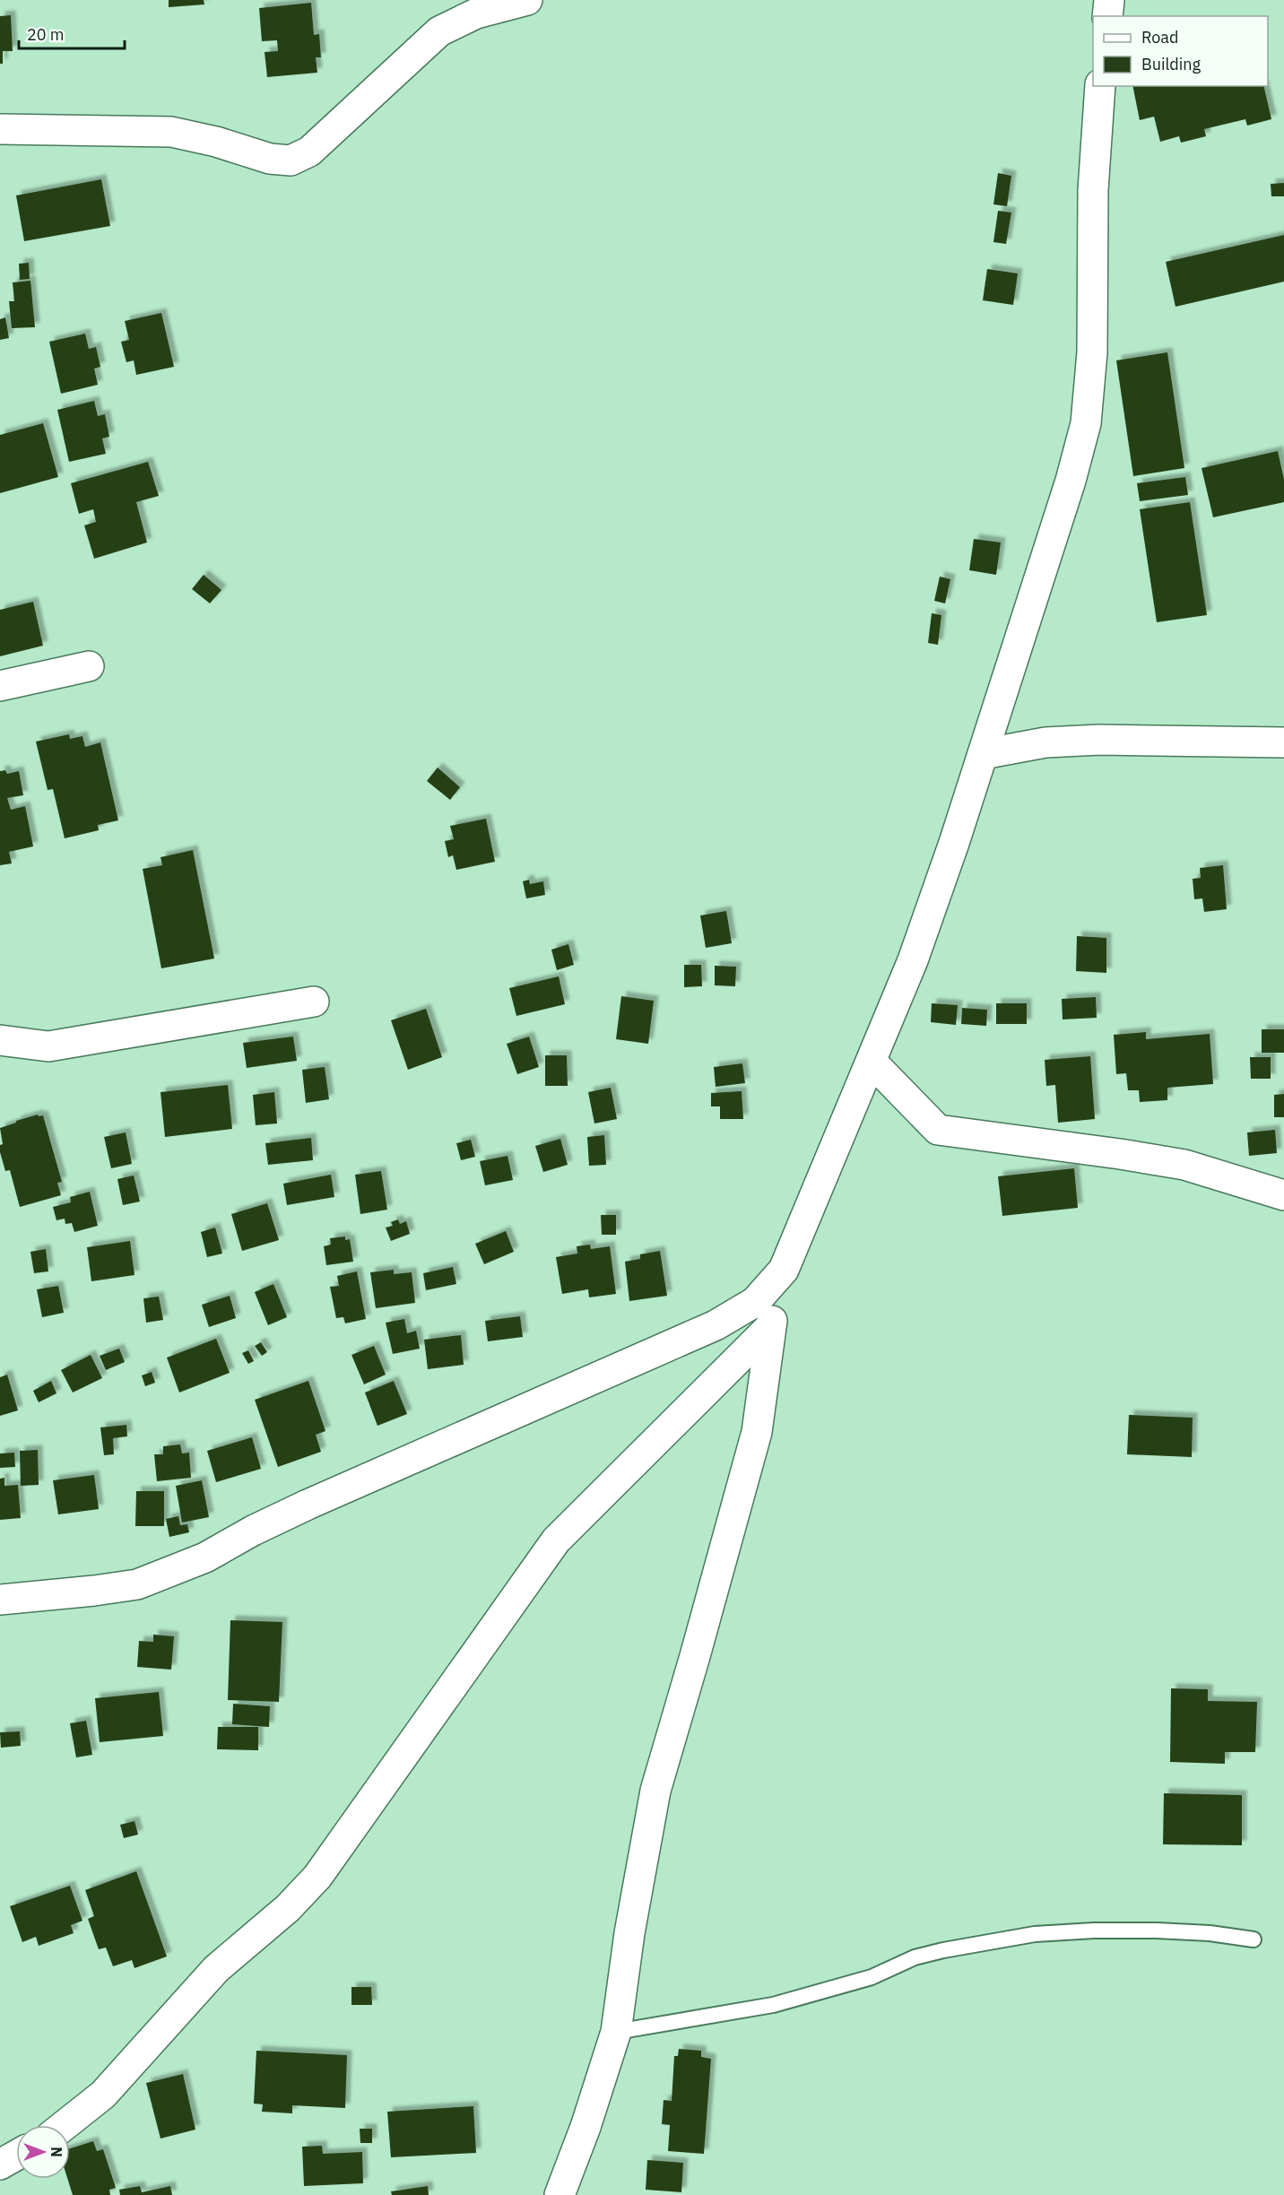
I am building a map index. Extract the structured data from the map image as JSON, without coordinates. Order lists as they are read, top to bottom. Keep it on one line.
{"legend":["Road","Building"],"scale_bar":"20 m","north":"right"}
